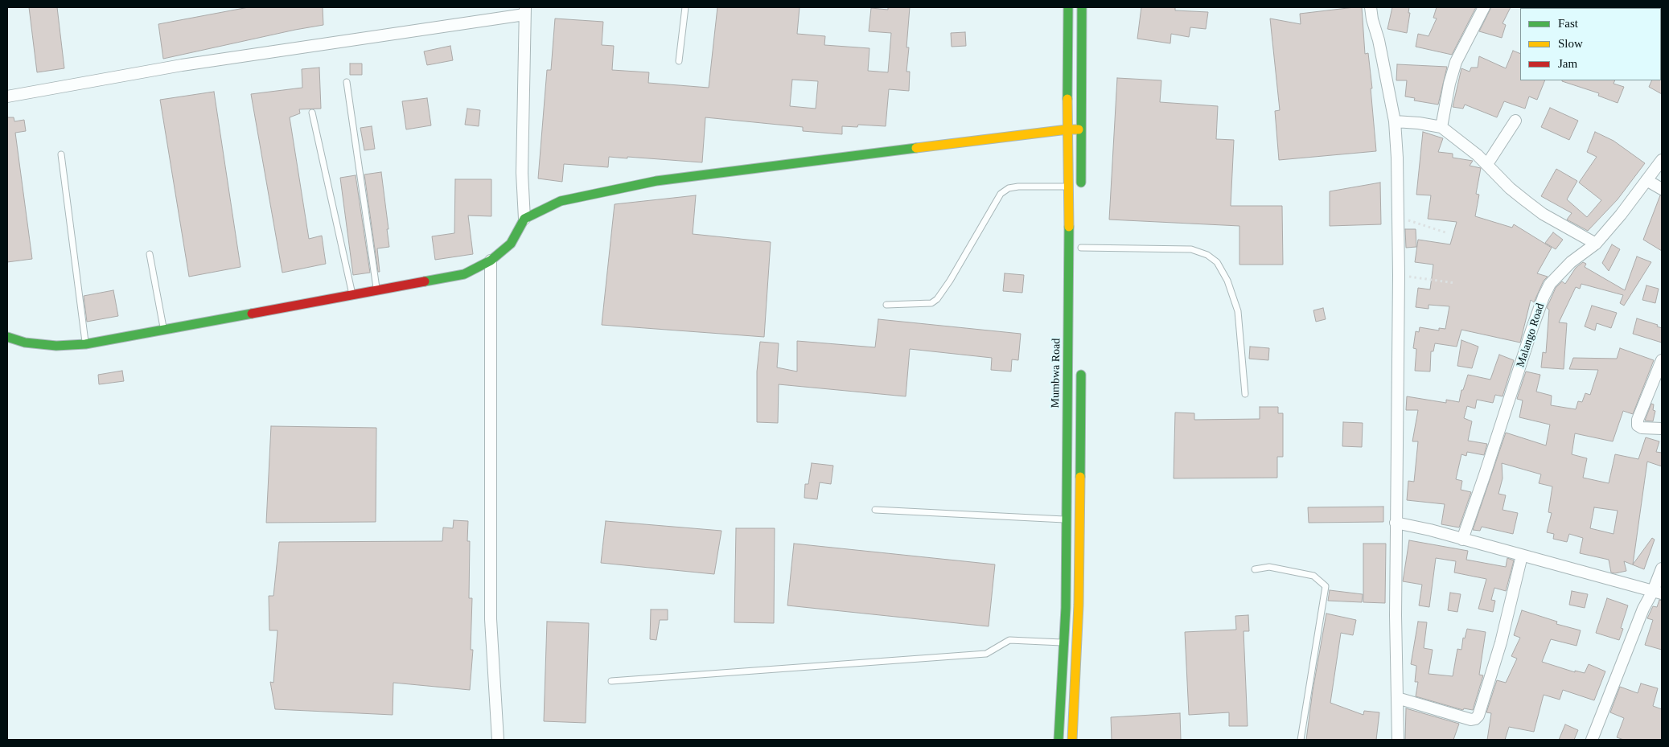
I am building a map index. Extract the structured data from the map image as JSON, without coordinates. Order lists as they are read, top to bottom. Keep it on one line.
{"streets":{"main road":["Mumbwa Road"],"street":["Malango Road"]},"legend":["Fast","Slow","Jam"]}
